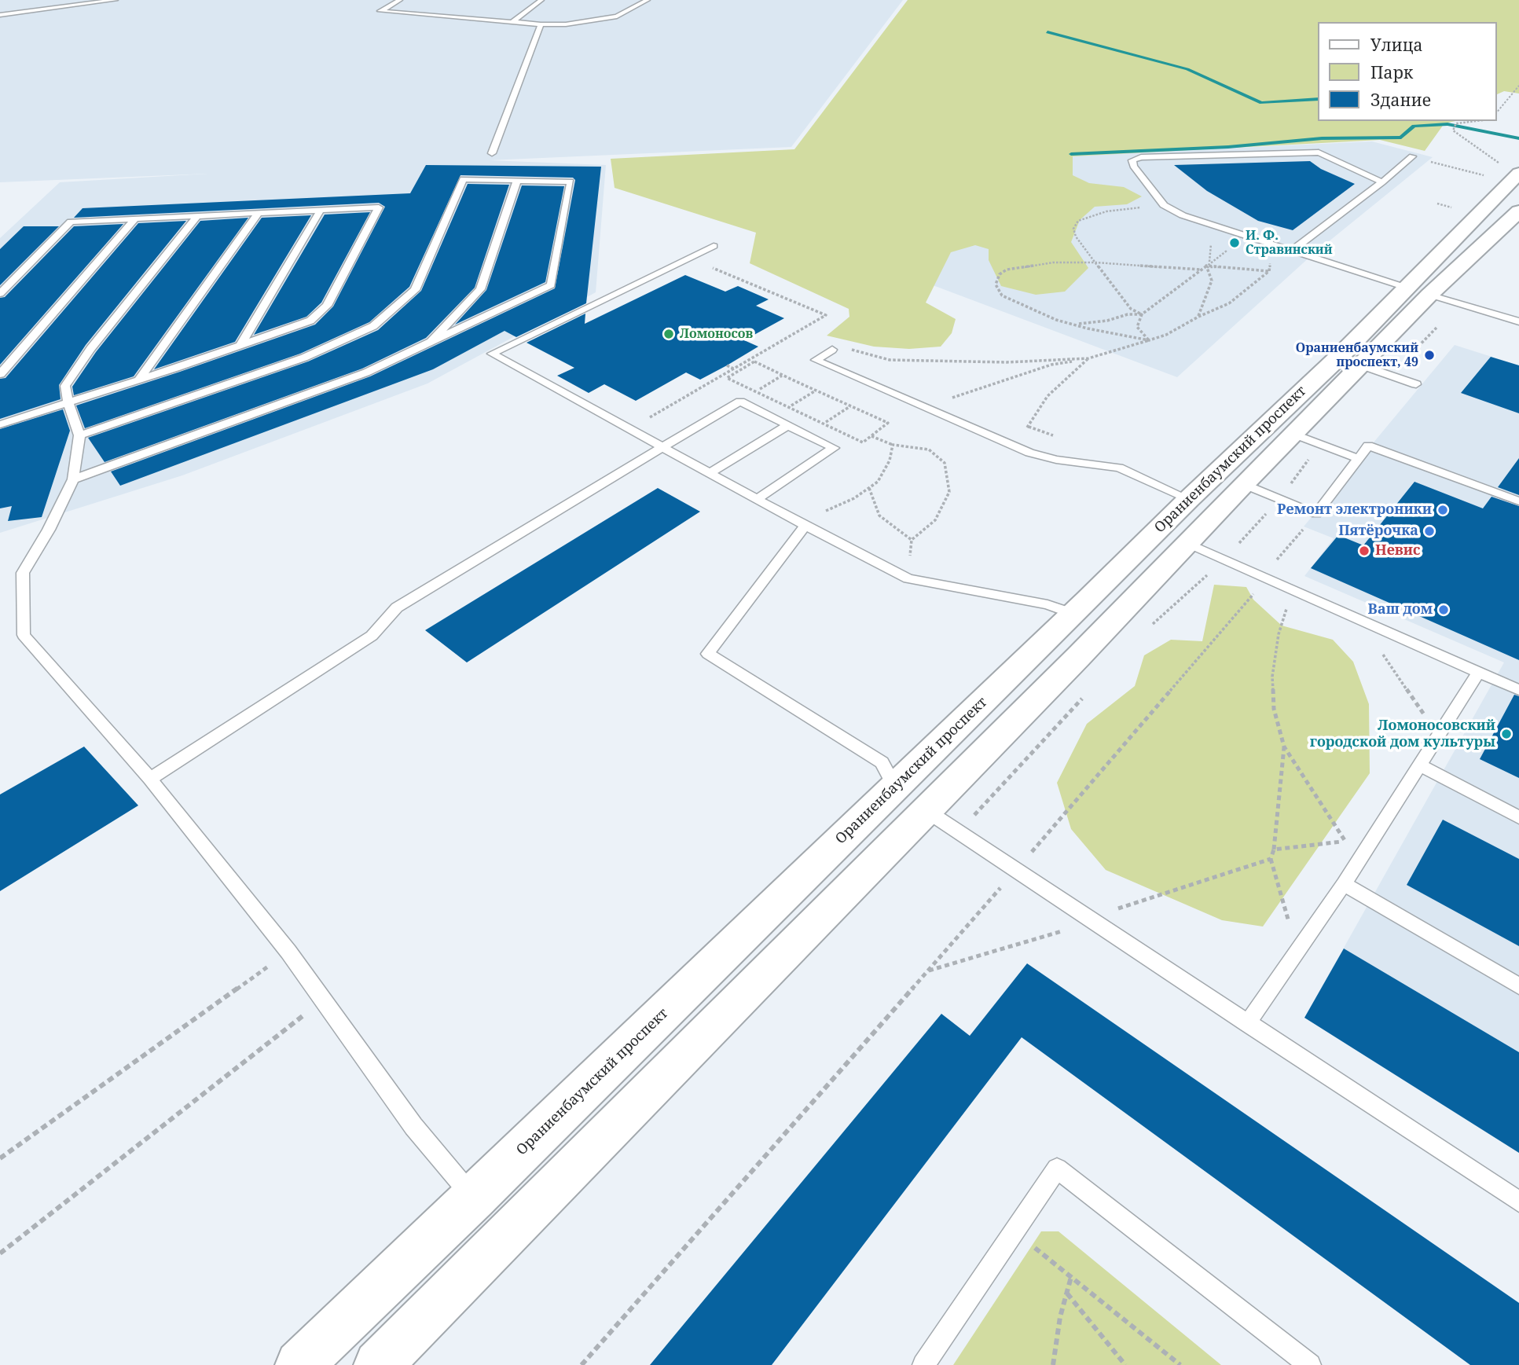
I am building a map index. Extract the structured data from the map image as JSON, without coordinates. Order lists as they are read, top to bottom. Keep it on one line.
{"streets":{"main road":["Ораниенбаумский проспект"]},"places":["И. Ф. Стравинский","Ломоносов","Ораниенбаумский проспект, 49","Ремонт электроники","Пятёрочка","Невис","Ваш дом","Ломоносовский городской дом культуры"],"legend":["Улица","Парк","Здание"]}
